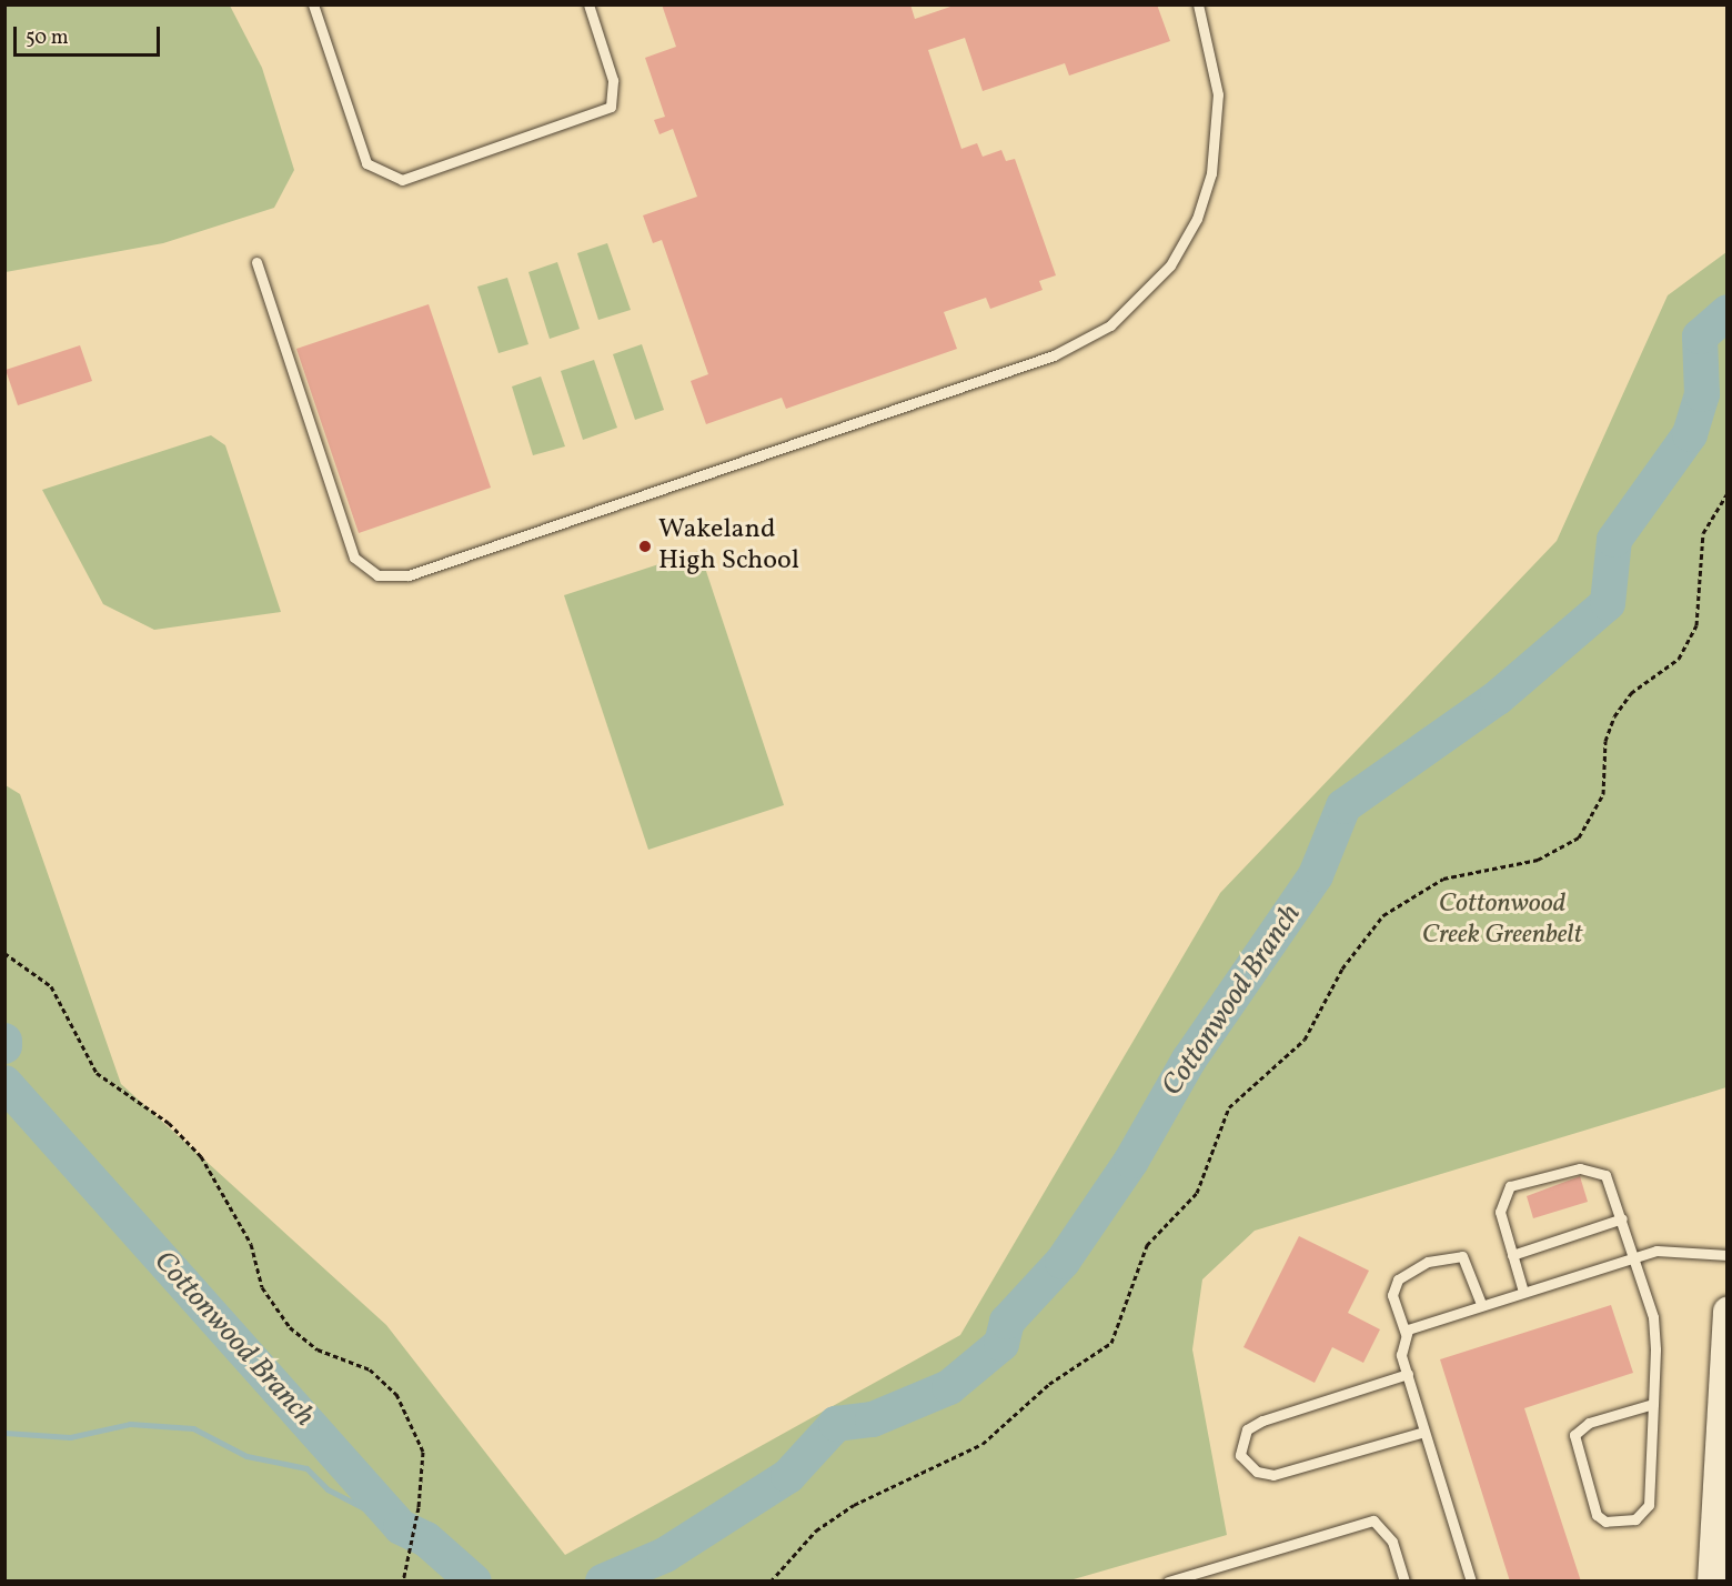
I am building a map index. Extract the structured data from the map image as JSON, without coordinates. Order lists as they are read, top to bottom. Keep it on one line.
{"water":["Cottonwood Branch"],"parks":["Cottonwood Creek Greenbelt"],"places":["Wakeland High School"],"scale_bar":"50 m"}
